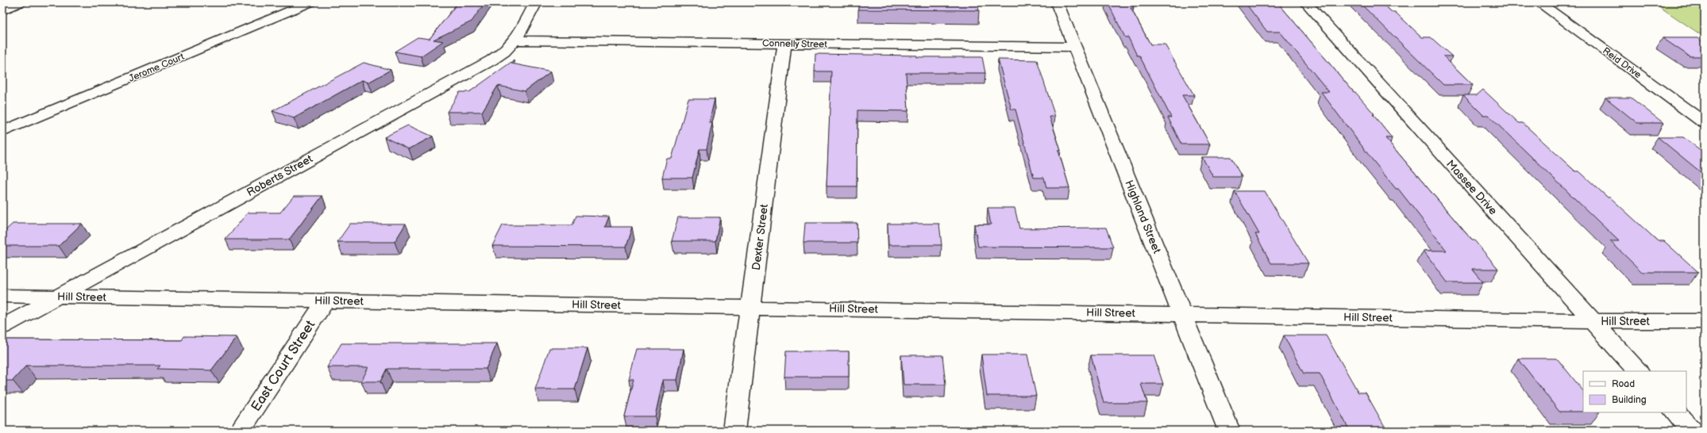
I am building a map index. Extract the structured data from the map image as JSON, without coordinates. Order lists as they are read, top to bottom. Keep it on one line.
{"streets":{"street":["Connelly Street","Reid Drive","Jerome Court","Roberts Street","Massee Drive","Highland Street","Dexter Street","Hill Street","East Court Street"]},"crossings":[["Connelly Street","Roberts Street"],["Connelly Street","Highland Street"],["Connelly Street","Dexter Street"],["Roberts Street","Hill Street"],["Massee Drive","Hill Street"],["Highland Street","Hill Street"],["Dexter Street","Hill Street"],["Hill Street","East Court Street"]],"legend":["Road","Building"]}
